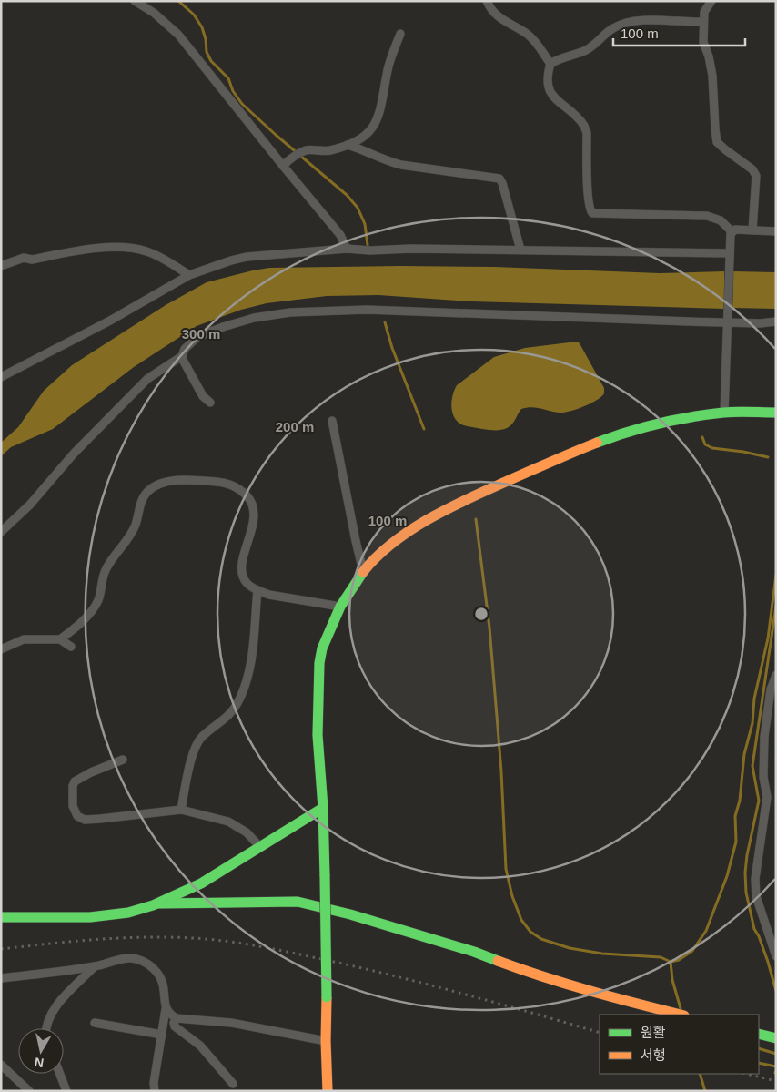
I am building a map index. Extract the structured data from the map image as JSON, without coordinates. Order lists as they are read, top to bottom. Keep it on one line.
{"legend":["원활","서행"],"scale_bar":"100 m","north":"bottom","rings":["300 m","200 m","100 m"]}
